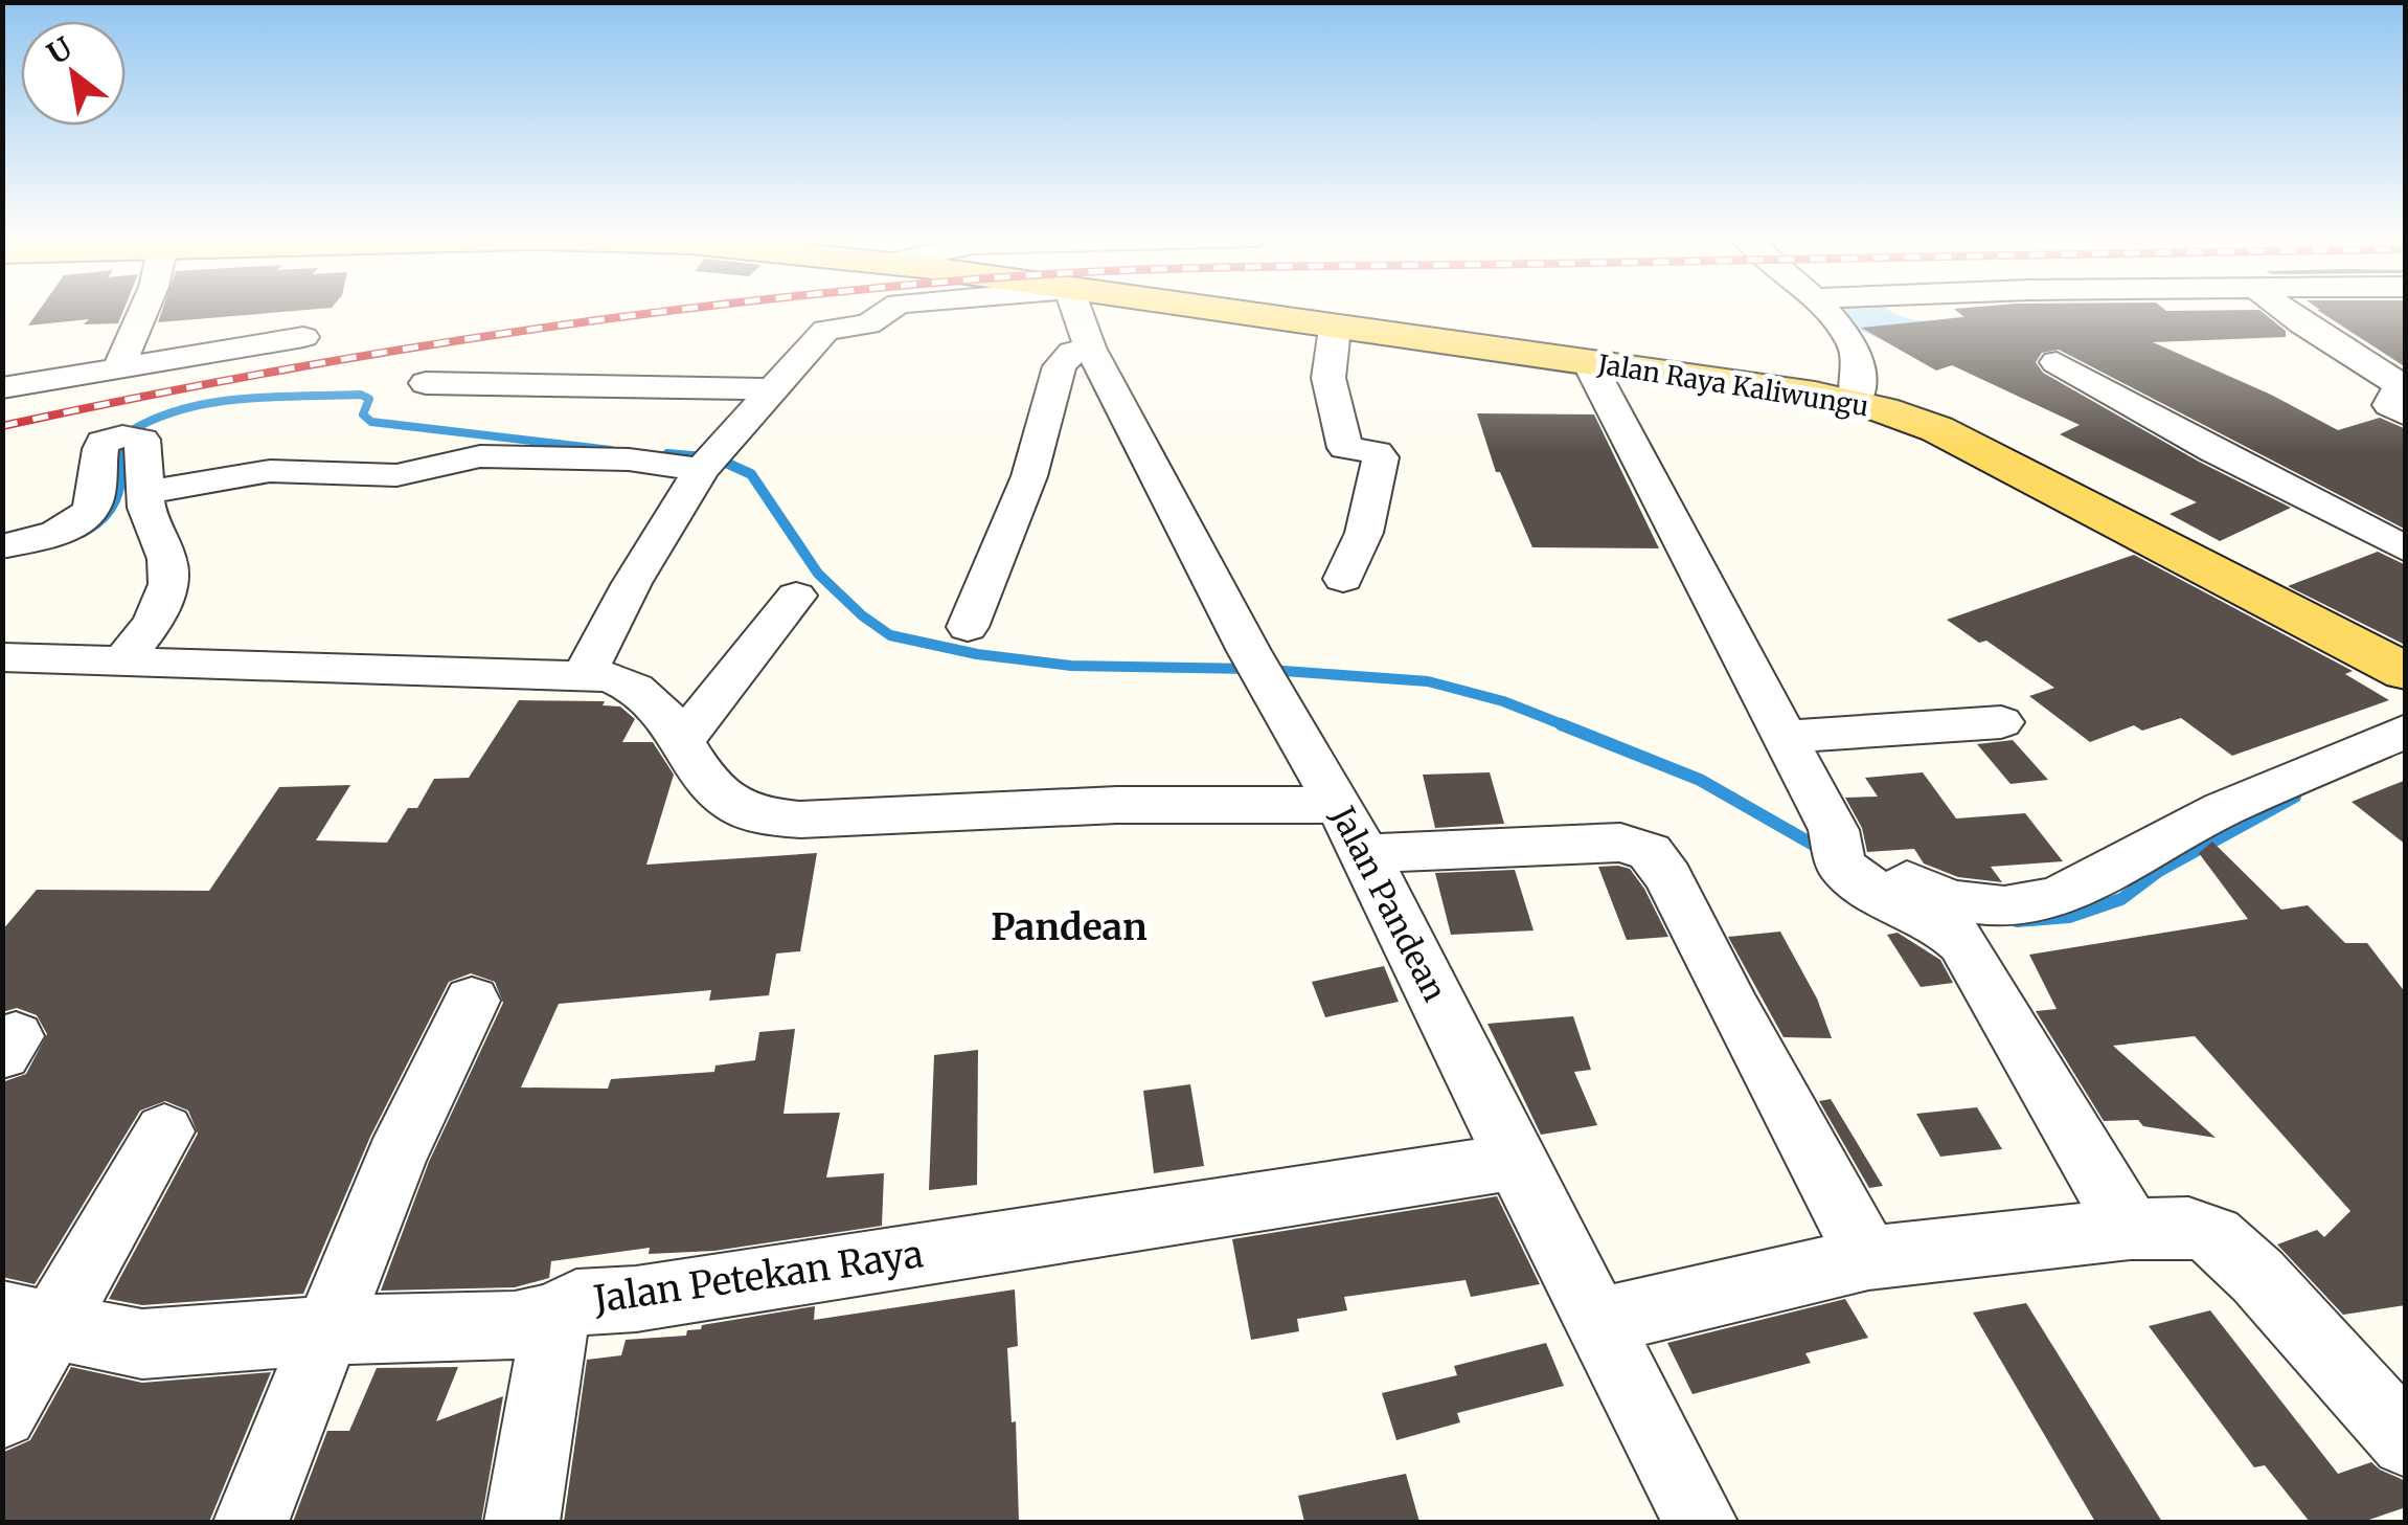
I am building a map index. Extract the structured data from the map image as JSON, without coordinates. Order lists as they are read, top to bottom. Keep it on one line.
{"streets":{"main road":["Jalan Raya Kaliwungu"],"street":["Jalan Pandean","Jalan Petekan Raya"]},"crossings":[["Jalan Pandean","Jalan Petekan Raya"]],"districts":["Pandean"],"north":"top left"}
